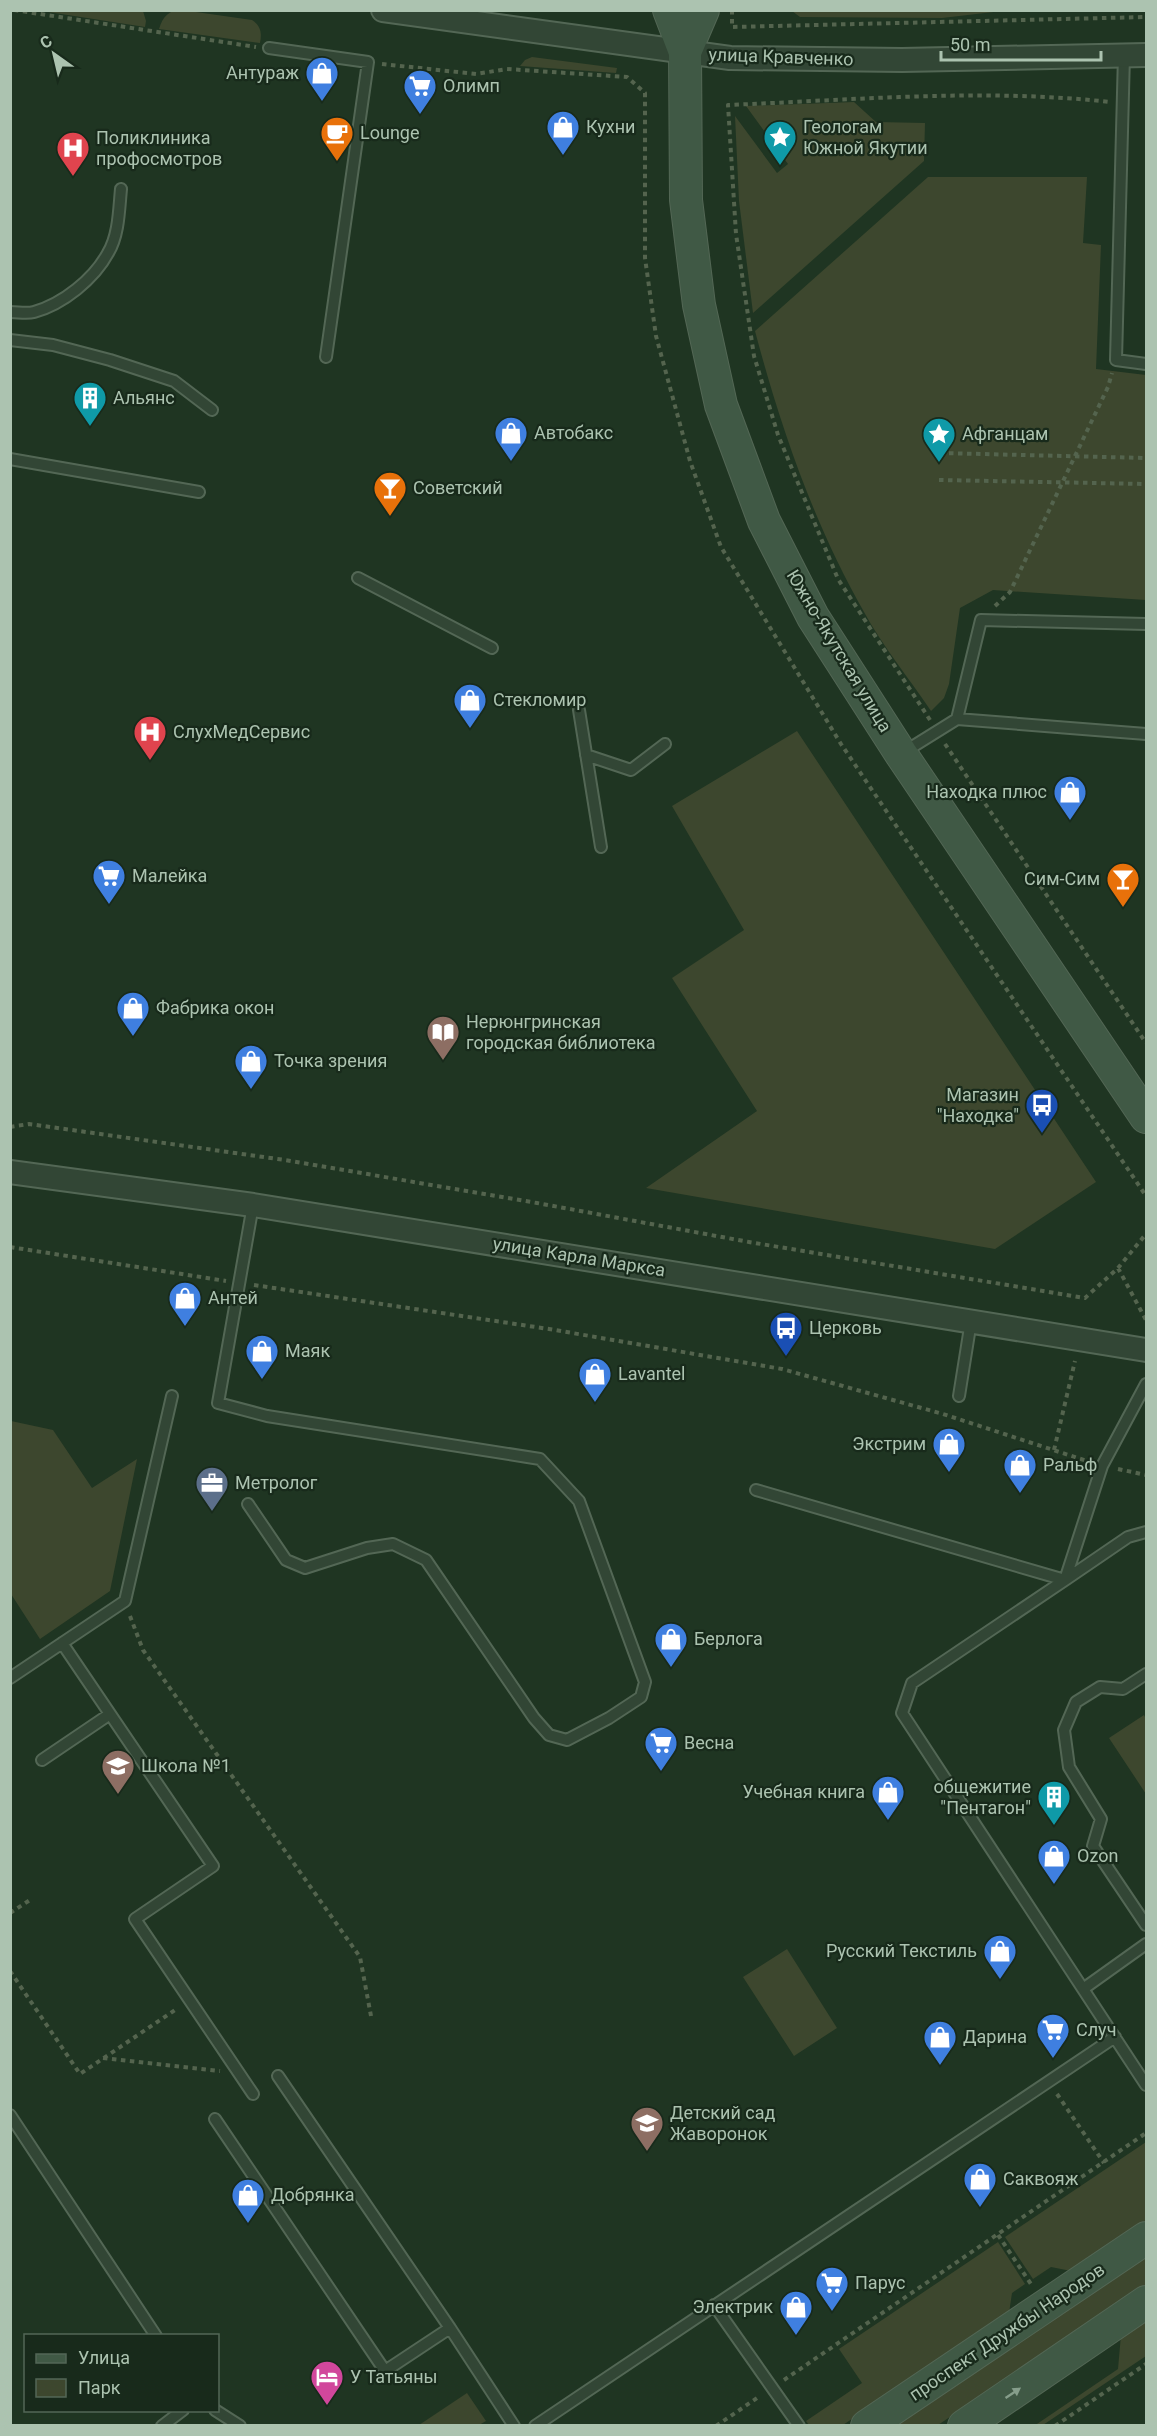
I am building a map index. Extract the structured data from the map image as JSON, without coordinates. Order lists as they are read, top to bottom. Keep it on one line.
{"streets":{"street":["улица Кравченко","Южно-Якутская улица","улица Карла Маркса","проспект Дружбы Народов"]},"crossings":[["улица Кравченко","Южно-Якутская улица"]],"places":{"shop":["Антураж","Кухни","Автобакс","Стекломир","Находка плюс","Фабрика окон","Точка зрения","Антей","Маяк","Lavantel","Экстрим","Ральф","Берлога","Учебная книга","Ozon","Русский Текстиль","Дарина","Саквояж","Добрянка","Электрик"],"supermarket":["Олимп","Малейка","Весна","Случ","Парус"],"cafe":["Lounge"],"place":["Геологам Южной Якутии","Афганцам"],"hospital":["Поликлиника профосмотров","СлухМедСервис"],"building":["Альянс","общежитие \"Пентагон\""],"bar":["Советский","Сим-Сим"],"library":["Нерюнгринская городская библиотека"],"bus stop":["Магазин \"Находка\"","Церковь"],"office":["Метролог"],"school or university":["Школа №1","Детский сад Жаворонок"],"hotel":["У Татьяны"]},"legend":["Улица","Парк"],"scale_bar":"50 m","north":"top left"}
